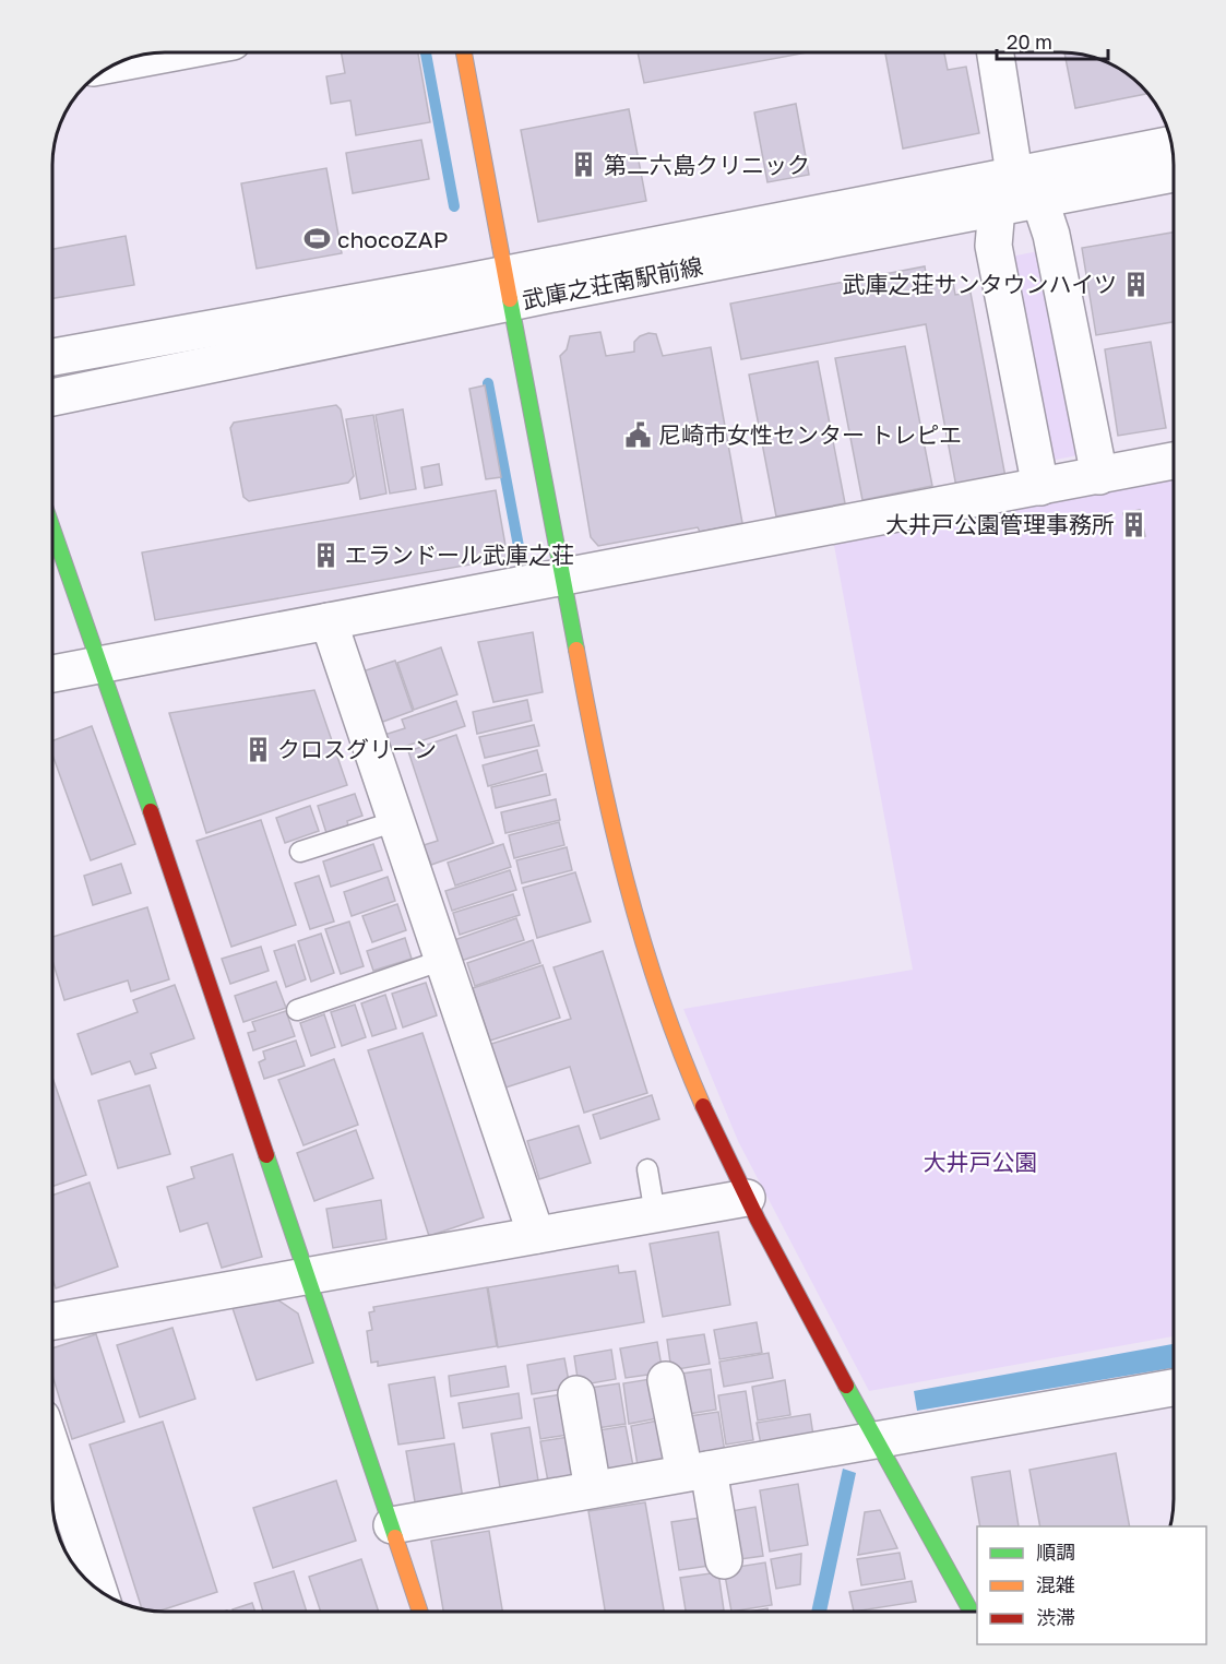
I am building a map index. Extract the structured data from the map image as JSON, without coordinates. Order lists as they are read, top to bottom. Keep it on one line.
{"streets":{"street":["武庫之荘南駅前線"]},"parks":["大井戸公園"],"places":{"building":["第二六島クリニック","武庫之荘サンタウンハイツ","大井戸公園管理事務所","エランドール武庫之荘","クロスグリーン"],"sports":["chocoZAP"],"public building":["尼崎市女性センター トレピエ"]},"legend":["順調","混雑","渋滞"],"scale_bar":"20 m"}
